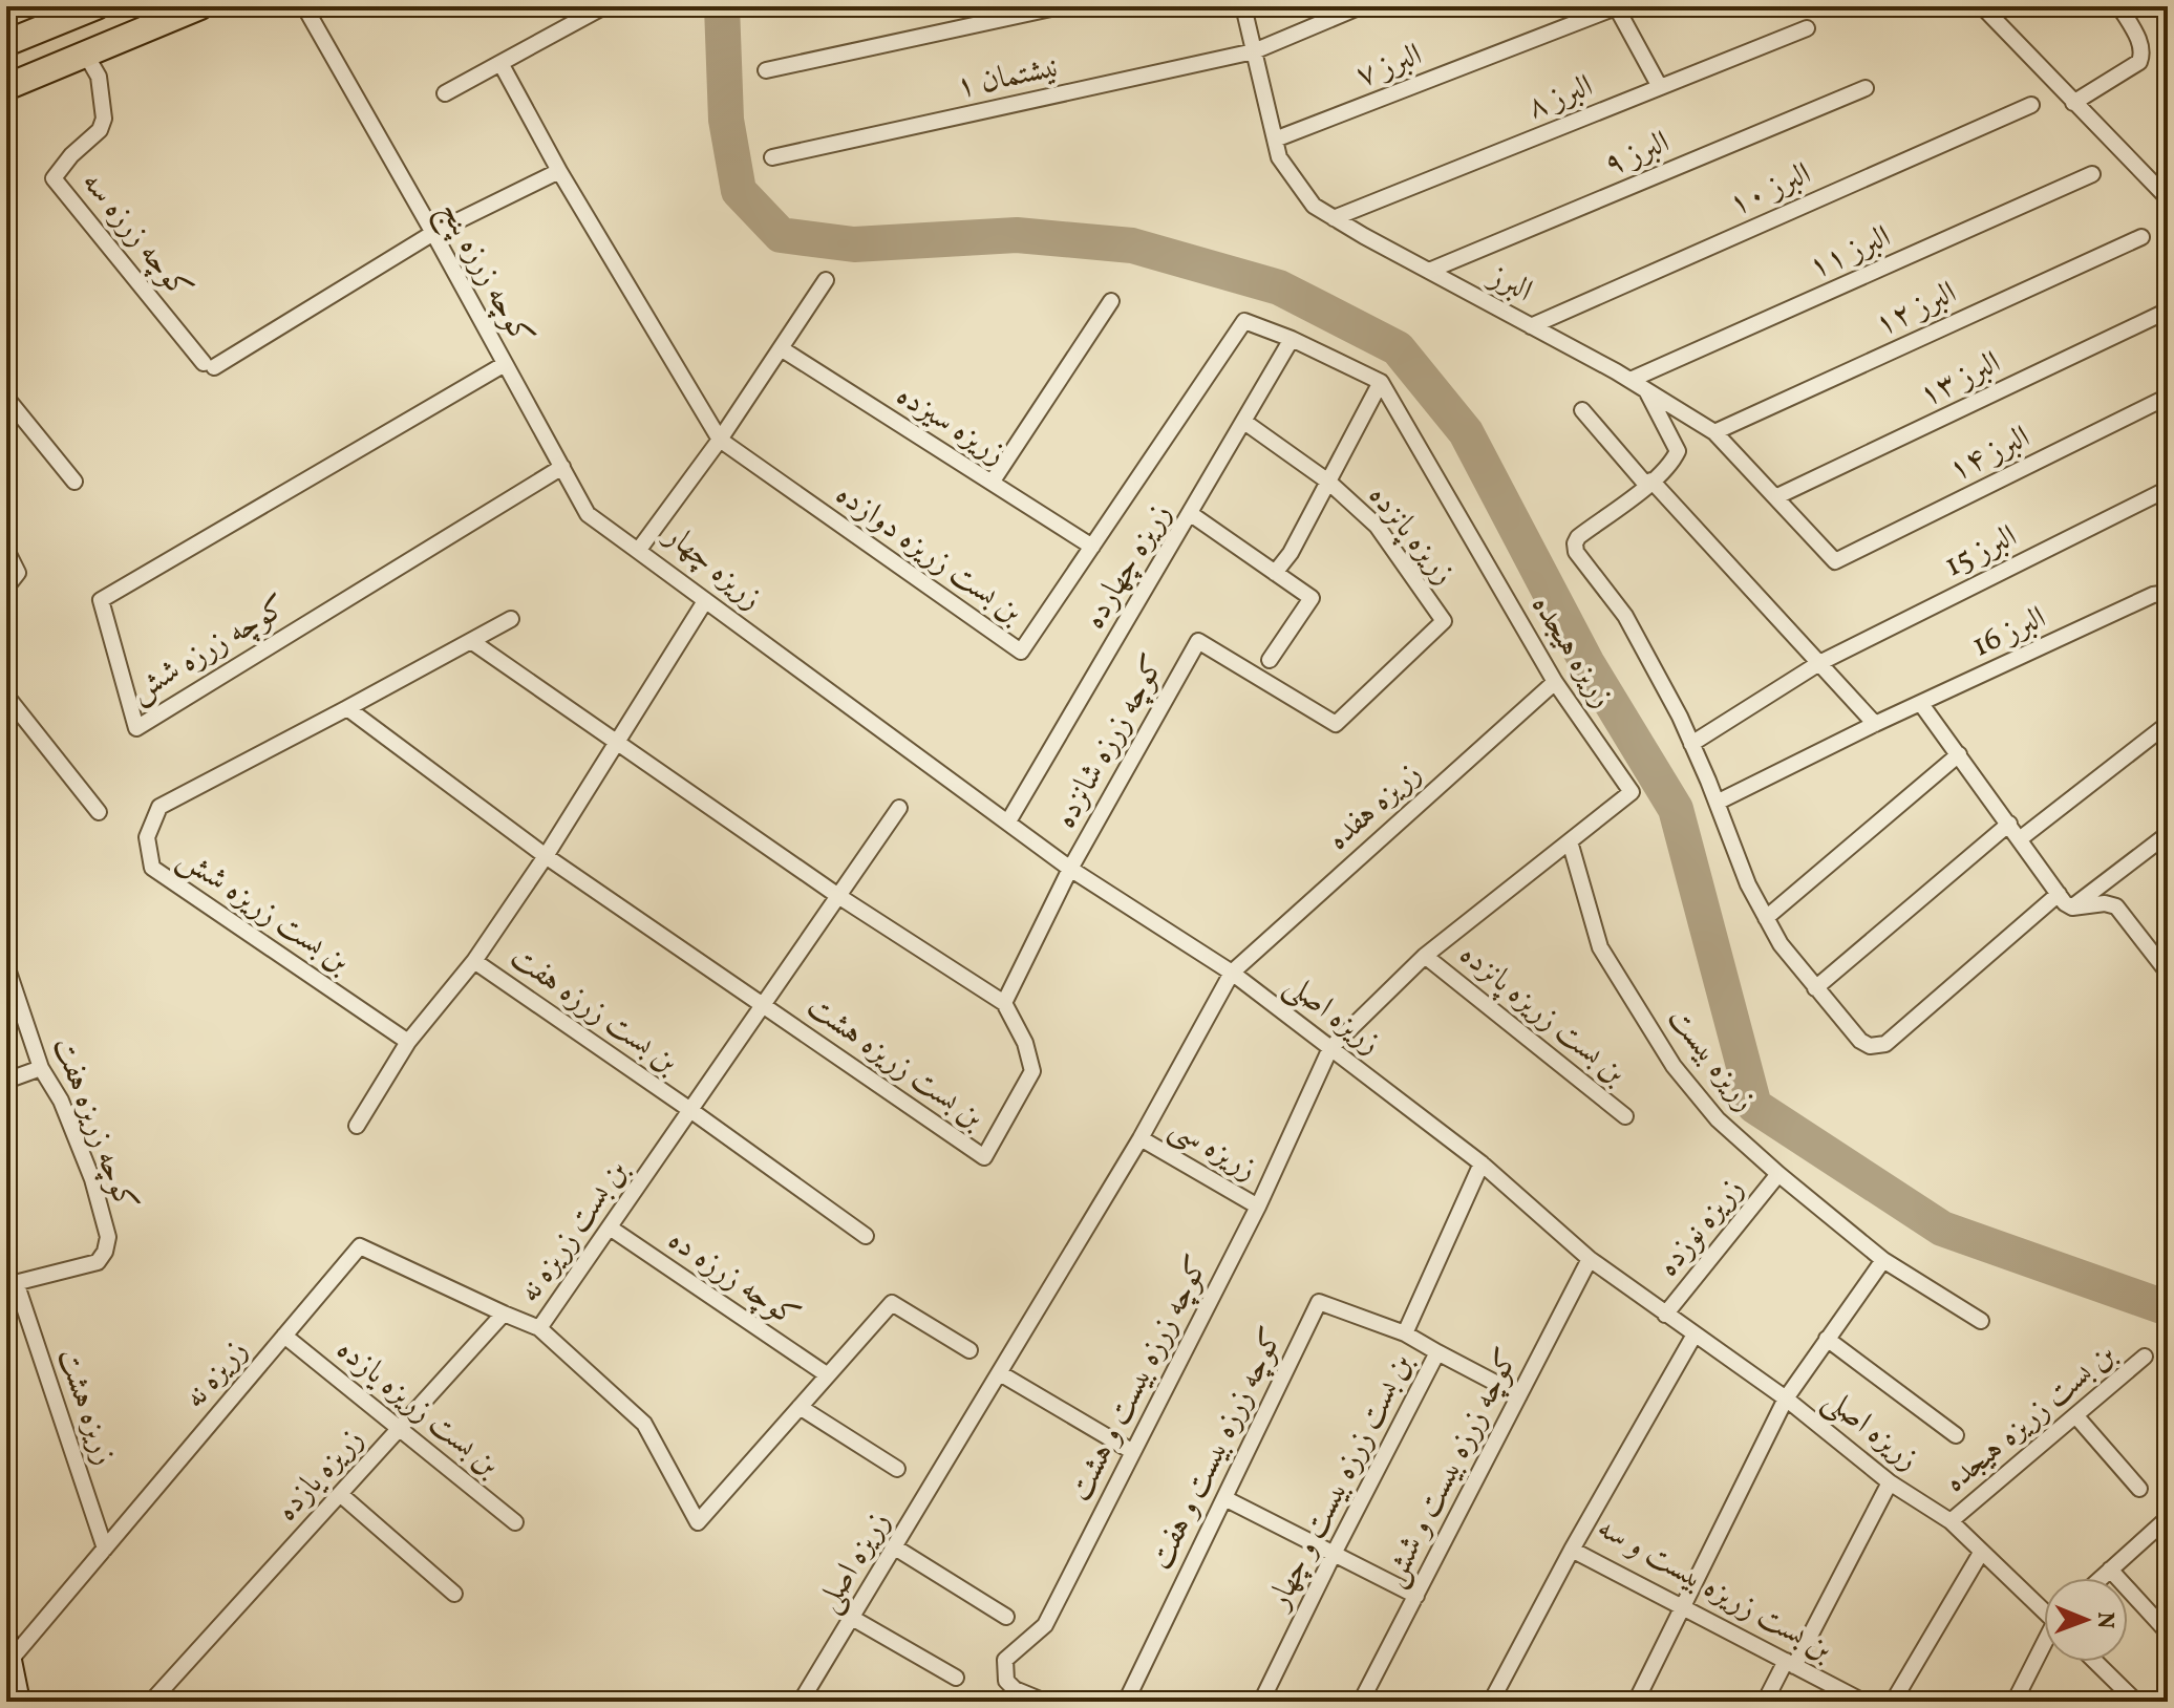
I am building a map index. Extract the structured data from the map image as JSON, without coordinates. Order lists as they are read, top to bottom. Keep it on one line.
{"streets":{"street":["البرز ۷","نيشتمان ۱","البرز ۸","البرز ۹","البرز ۱۰","کوچه زرزه سه","البرز ۱۱","کوچه زرزه پنج","البرز","البرز ۱۲","البرز ۱۳","زریزه سیزده","البرز ۱۴","زریزه پانزده","البرز 15","بن بست زریزه دوازده","زریزه چهارده","زریزه چهار","البرز 16","کوچه زرزه شش","زریزه هیجده","کوچه زرزه شانزده","زریزه هفده","بن بست زریزه شش","بن بست زرزه هفت","زریزه اصلی","بن بست زریزه پانزده","زریزه بیست","بن بست زریزه هشت","کوچه زریزه هفت","زریزه سی","زریزه نوزده","بن بست زریزه نه","کوچه زرزه ده","زریزه نه","کوچه زرزه بیست و هشت","زریزه هشت","بن بست زریزه یازده","بن بست زریزه هیجده","کوچه زرزه بیست و هفت","کوچه زرزه بیست و شش","زریزه یازده","بن بست زرزه بیست و چهار","بن بست زریزه بیست و سه"]},"crossings":[["البرز ۷","البرز"],["نيشتمان ۱","البرز"],["البرز ۸","البرز"],["البرز ۹","البرز"],["البرز ۱۰","البرز"],["کوچه زرزه سه","کوچه زرزه پنج"],["البرز ۱۱","البرز"],["کوچه زرزه پنج","زریزه چهار"],["کوچه زرزه پنج","کوچه زرزه شش"],["البرز","البرز ۱۲"],["البرز","البرز ۱۳"],["البرز","البرز ۱۴"],["زریزه سیزده","بن بست زریزه دوازده"],["زریزه پانزده","زریزه چهارده"],["زریزه پانزده","کوچه زرزه شانزده"],["بن بست زریزه دوازده","زریزه چهارده"],["بن بست زریزه دوازده","زریزه چهار"],["بن بست زریزه دوازده","زریزه هیجده"],["زریزه چهارده","زریزه چهار"],["زریزه چهار","کوچه زرزه شانزده"],["زریزه چهار","زریزه هفده"],["زریزه چهار","بن بست زرزه هفت"],["زریزه چهار","زریزه اصلی"],["زریزه هیجده","زریزه هفده"],["زریزه هیجده","زریزه اصلی"],["زریزه هیجده","بن بست زریزه پانزده"],["زریزه هیجده","زریزه بیست"],["زریزه هیجده","کوچه زرزه بیست و هشت"],["کوچه زرزه شانزده","بن بست زریزه هشت"],["زریزه هفده","زریزه اصلی"],["بن بست زریزه شش","بن بست زریزه هشت"],["بن بست زرزه هفت","بن بست زریزه هشت"],["بن بست زرزه هفت","بن بست زریزه نه"],["زریزه اصلی","زریزه سی"],["زریزه اصلی","زریزه نوزده"],["زریزه اصلی","کوچه زرزه بیست و هشت"],["زریزه اصلی","بن بست زریزه هیجده"],["زریزه اصلی","کوچه زرزه بیست و شش"],["زریزه اصلی","بن بست زرزه بیست و چهار"],["زریزه اصلی","بن بست زریزه بیست و سه"],["زریزه بیست","زریزه نوزده"],["بن بست زریزه هشت","بن بست زریزه نه"],["کوچه زریزه هفت","زریزه هشت"],["زریزه سی","کوچه زرزه بیست و هشت"],["بن بست زریزه نه","کوچه زرزه ده"],["زریزه نه","زریزه هشت"],["زریزه نه","بن بست زریزه یازده"],["زریزه نه","زریزه یازده"],["بن بست زریزه یازده","زریزه یازده"],["کوچه زرزه بیست و هفت","بن بست زرزه بیست و چهار"]],"north":"right"}
